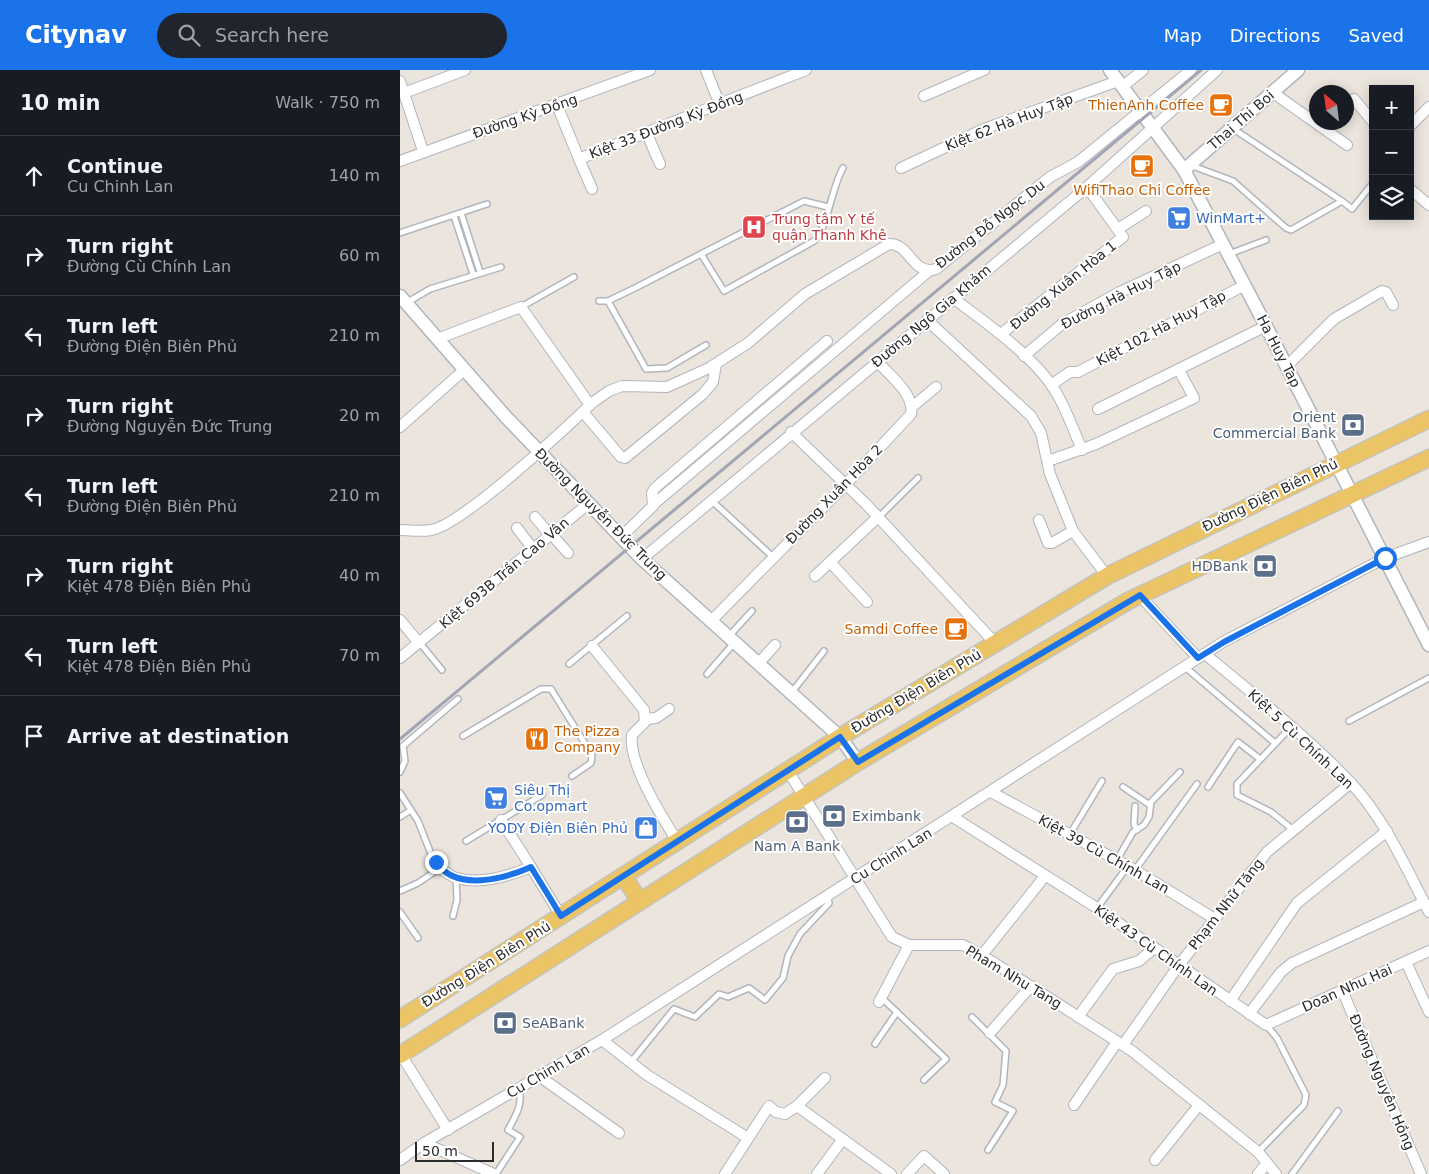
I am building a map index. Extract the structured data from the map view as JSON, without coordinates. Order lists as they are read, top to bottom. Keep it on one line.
{"streets":{"main road":["Đường Điện Biên Phủ"],"street":["Đường Kỳ Đồng","Thai Thi Boi","Kiệt 62 Hà Huy Tập","Kiệt 33 Đường Kỳ Đồng","Đường Đỗ Ngọc Du","Đường Xuân Hòa 1","Đường Hà Huy Tập","Đường Ngô Gia Khảm","Kiệt 102 Hà Huy Tập","Ha Huy Tap","Đường Xuân Hòa 2","Đường Nguyễn Đức Trung","Kiệt 693B Trần Cao Vân","Kiệt 5 Cù Chính Lan","Kiệt 39 Cù Chính Lan","Cu Chinh Lan","Phạm Nhữ Tăng","Kiệt 43 Cù Chính Lan","Pham Nhu Tang","Doan Nhu Hai","Đường Nguyên Hồng"]},"crossings":[["Đường Kỳ Đồng","Kiệt 33 Đường Kỳ Đồng"],["Thai Thi Boi","Ha Huy Tap"],["Kiệt 62 Hà Huy Tập","Ha Huy Tap"],["Đường Đỗ Ngọc Du","Ha Huy Tap"],["Đường Đỗ Ngọc Du","Đường Nguyễn Đức Trung"],["Đường Xuân Hòa 1","Đường Ngô Gia Khảm"],["Đường Hà Huy Tập","Ha Huy Tap"],["Đường Ngô Gia Khảm","Ha Huy Tap"],["Đường Ngô Gia Khảm","Đường Nguyễn Đức Trung"],["Kiệt 102 Hà Huy Tập","Ha Huy Tap"],["Ha Huy Tap","Đường Điện Biên Phủ"],["Ha Huy Tap","Cu Chinh Lan"],["Đường Xuân Hòa 2","Đường Nguyễn Đức Trung"],["Đường Điện Biên Phủ","Đường Nguyễn Đức Trung"],["Đường Điện Biên Phủ","Kiệt 5 Cù Chính Lan"],["Đường Nguyễn Đức Trung","Kiệt 693B Trần Cao Vân"],["Kiệt 5 Cù Chính Lan","Cu Chinh Lan"],["Kiệt 5 Cù Chính Lan","Phạm Nhữ Tăng"],["Kiệt 39 Cù Chính Lan","Cu Chinh Lan"],["Kiệt 39 Cù Chính Lan","Phạm Nhữ Tăng"],["Cu Chinh Lan","Kiệt 43 Cù Chính Lan"],["Phạm Nhữ Tăng","Kiệt 43 Cù Chính Lan"],["Phạm Nhữ Tăng","Pham Nhu Tang"],["Kiệt 43 Cù Chính Lan","Doan Nhu Hai"],["Doan Nhu Hai","Đường Nguyên Hồng"]],"places":{"cafe":["ThienAnh Coffee","WifiThao Chi Coffee","Samdi Coffee"],"supermarket":["WinMart+","Siêu Thị Co.opmart"],"hospital":["Trung tâm Y tế quận Thanh Khê"],"bank":["Orient Commercial Bank","HDBank","Eximbank","Nam A Bank","SeABank"],"restaurant":["The Pizza Company"],"shop":["YODY Điện Biên Phủ"]},"scale_bar":"50 m","north":"top left","page":{"header":"Citynav","search":"Search here","nav":["Map","Directions","Saved"],"heading":["10 min","Walk · 750 m"],"map_buttons":["+","−"],"list":[["Continue","Cu Chinh Lan","140 m"],["Turn right","Đường Cù Chính Lan","60 m"],["Turn left","Đường Điện Biên Phủ","210 m"],["Turn right","Đường Nguyễn Đức Trung","20 m"],["Turn left","Đường Điện Biên Phủ","210 m"],["Turn right","Kiệt 478 Điện Biên Phủ","40 m"],["Turn left","Kiệt 478 Điện Biên Phủ","70 m"],"Arrive at destination"],"scale":"50 m"}}
